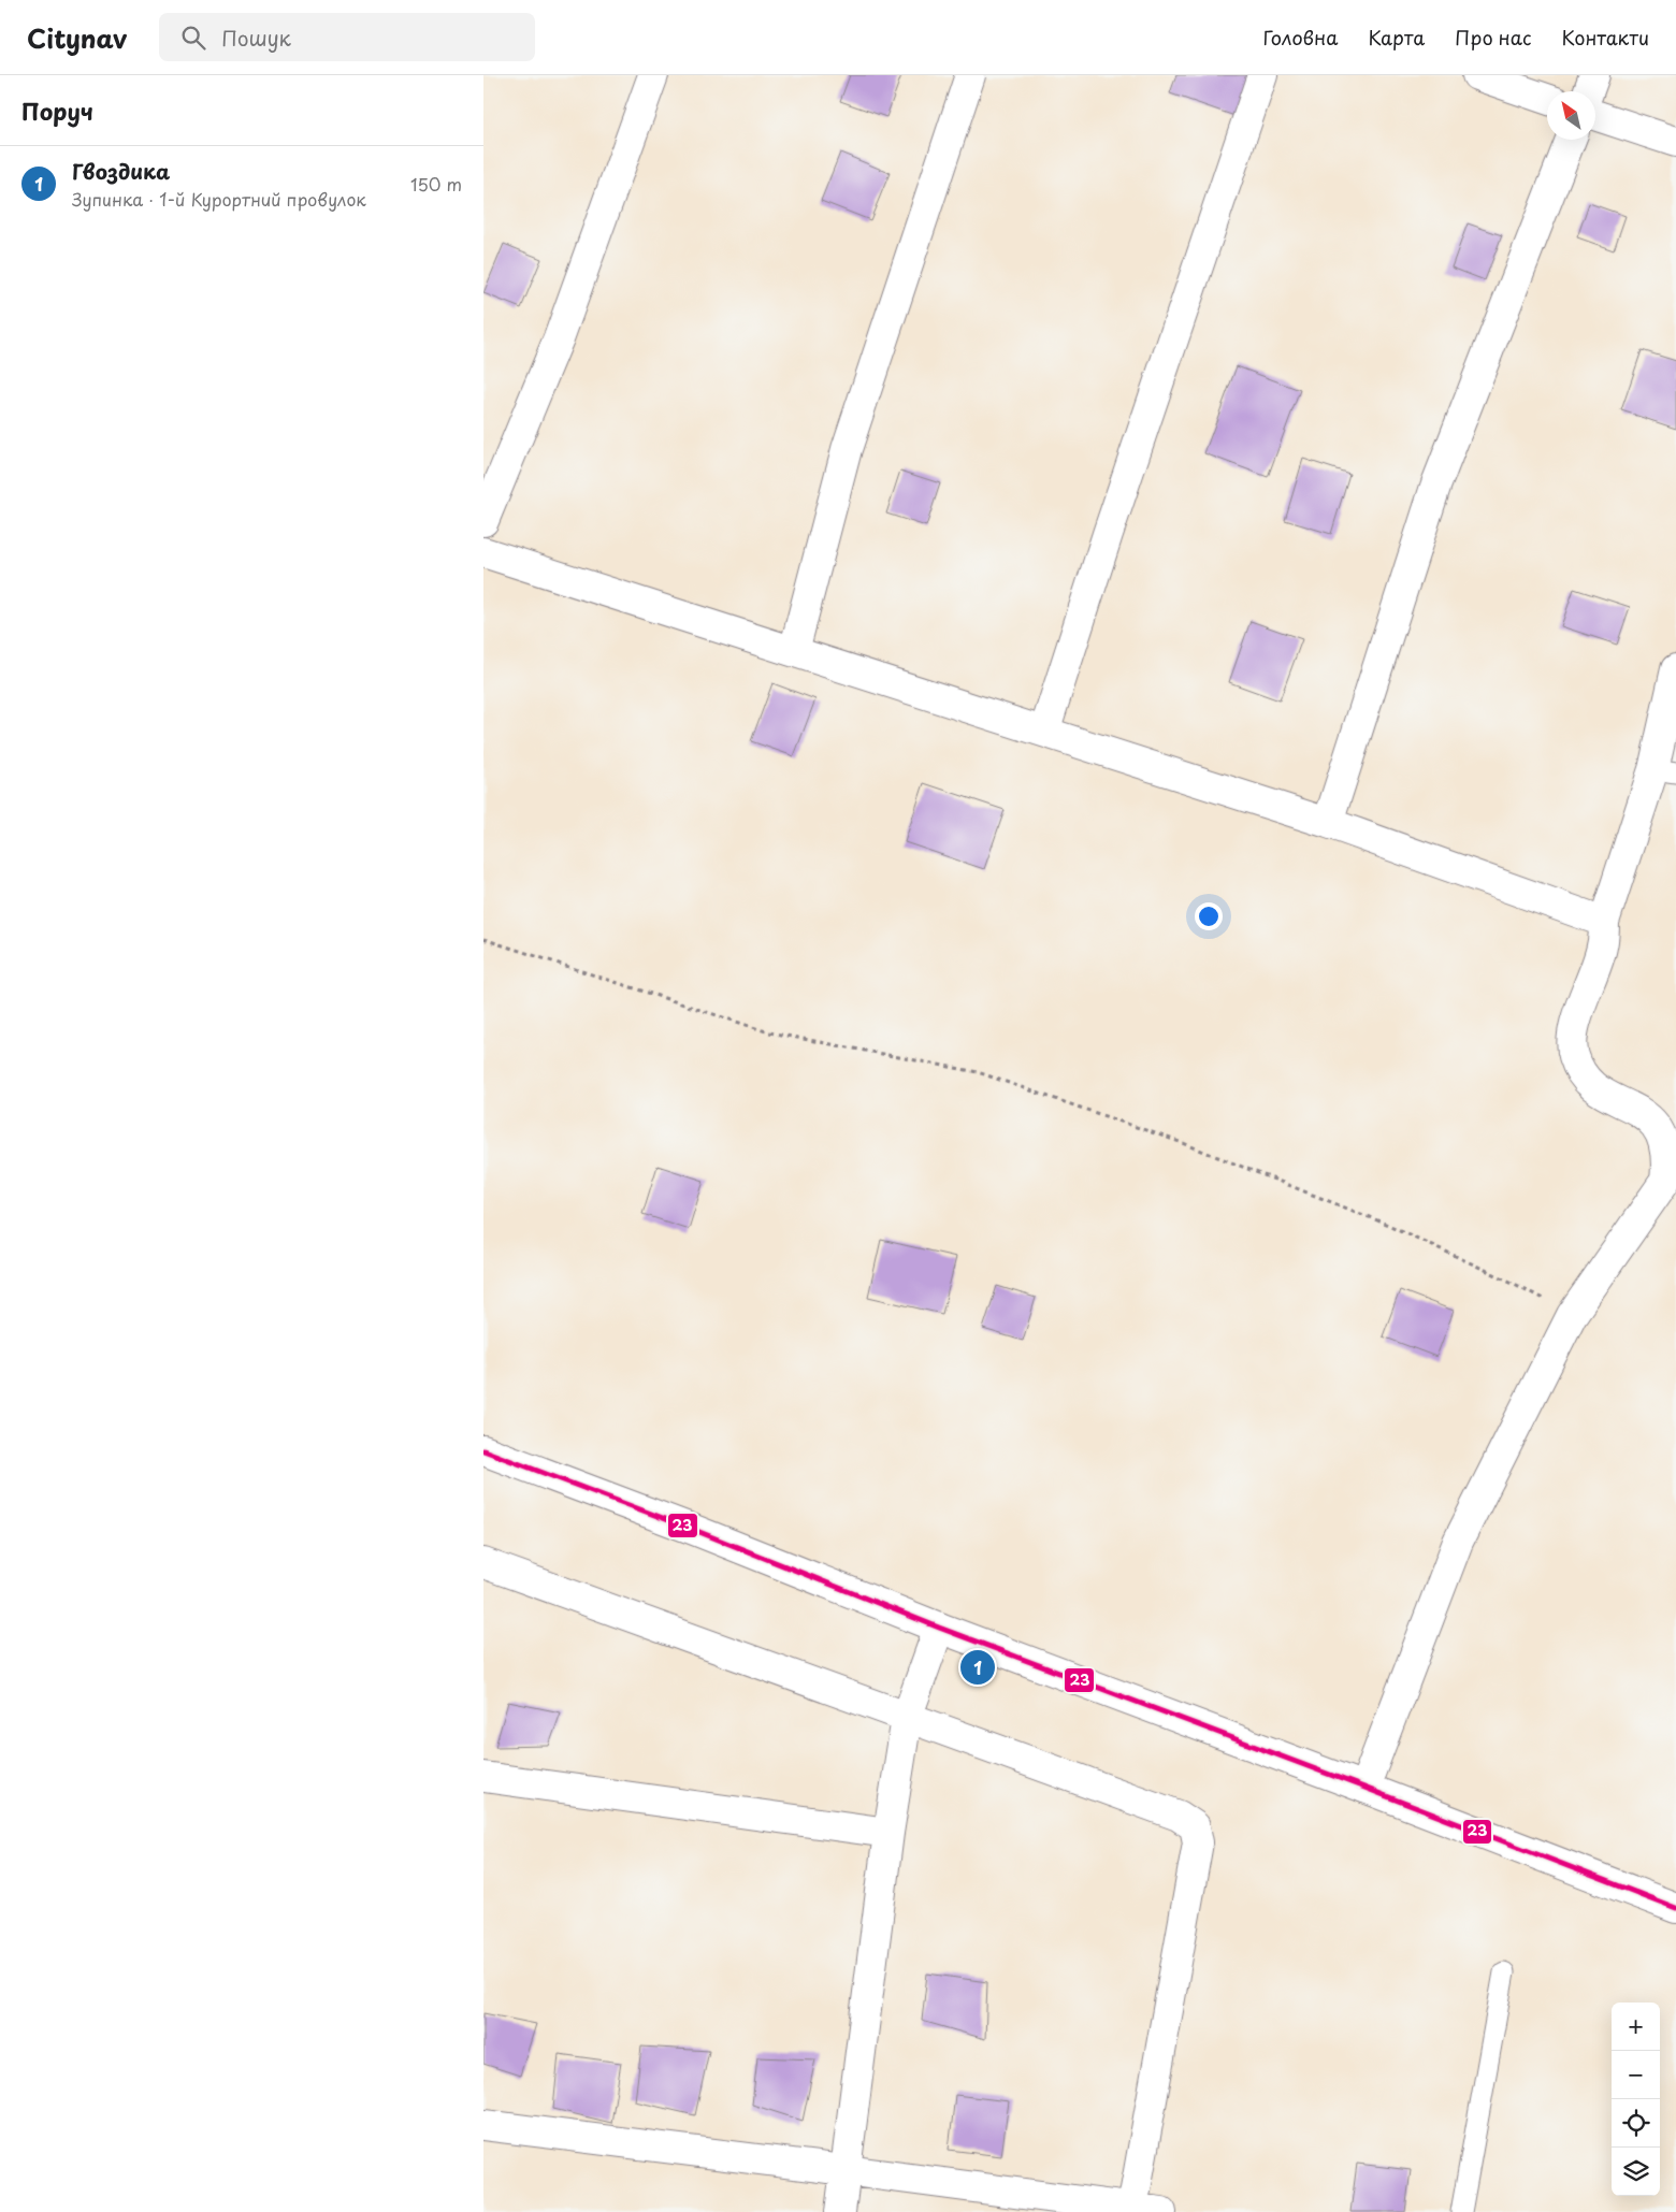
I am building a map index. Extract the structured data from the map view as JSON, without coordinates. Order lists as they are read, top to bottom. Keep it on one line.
{"lines":["transit line 23"],"north":"top left","page":{"header":"Citynav","search":"Пошук","nav":["Головна","Карта","Про нас","Контакти"],"heading":"Поруч","list":[{"mark":"1","name":"Гвоздика","note":"Зупинка · 1-й Курортний провулок","value":"150 m"}],"pins":"1","map_buttons":["+","−"]}}
